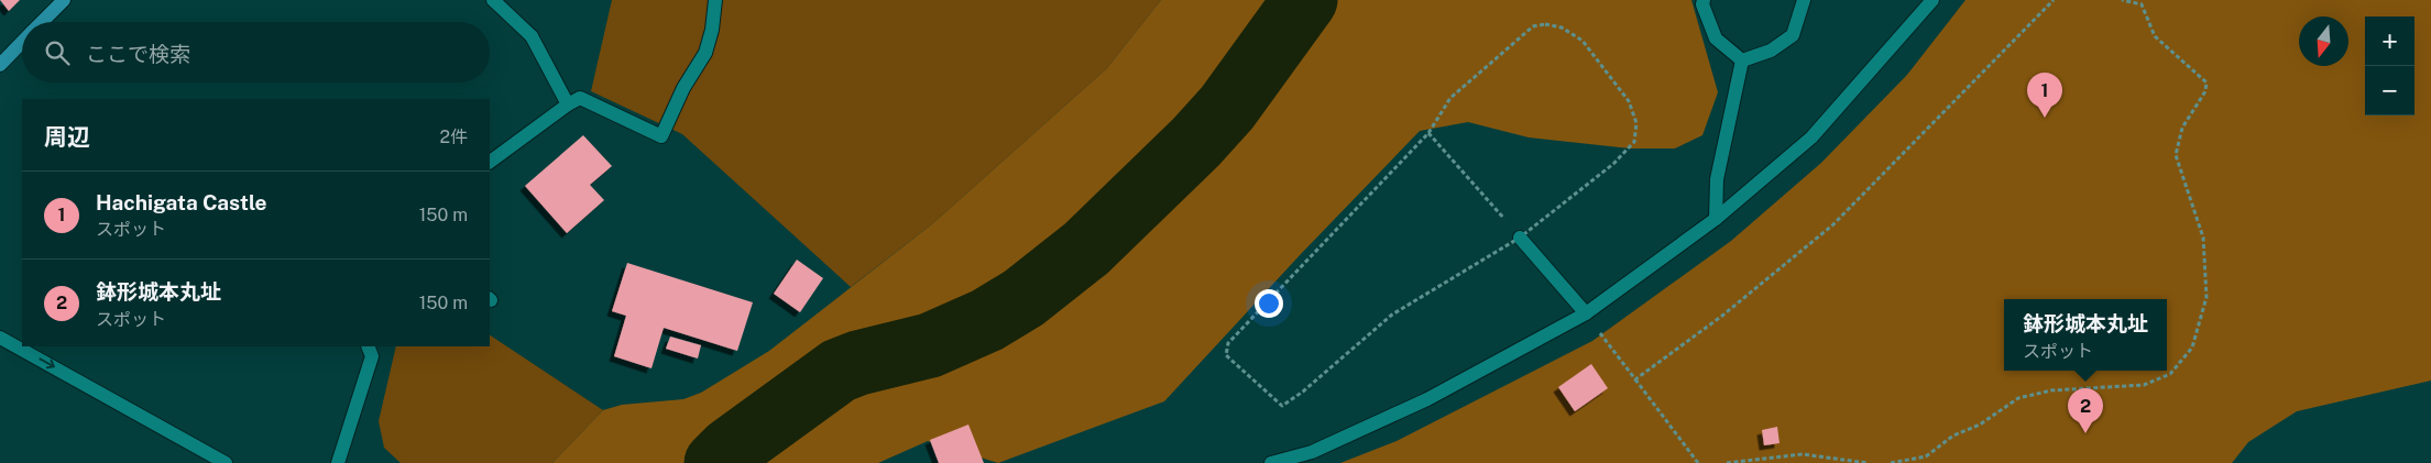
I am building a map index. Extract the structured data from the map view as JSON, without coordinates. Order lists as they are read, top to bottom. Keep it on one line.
{"north":"bottom","page":{"map_buttons":["+","−"],"search":"ここで検索","pins":["1","2"],"heading":["周辺","2件"],"list":[{"mark":"1","name":"Hachigata Castle","note":"スポット","value":"150 m"},{"mark":"2","name":"鉢形城本丸址","note":"スポット","value":"150 m"}],"popup":["鉢形城本丸址","スポット"]}}
